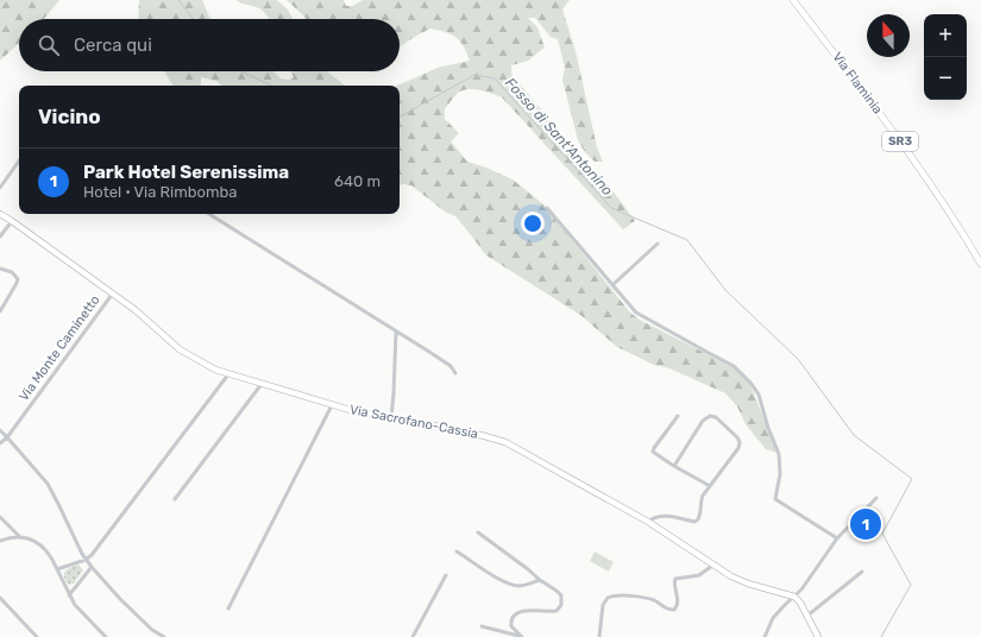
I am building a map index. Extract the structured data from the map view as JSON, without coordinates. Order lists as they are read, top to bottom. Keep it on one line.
{"streets":{"main road":["Via Flaminia","SR3"],"street":["Via Monte Caminetto","Via Sacrofano-Cassia"]},"crossings":[["Via Monte Caminetto","Via Sacrofano-Cassia"]],"water":["Fosso di Sant'Antonino"],"north":"top","page":{"map_buttons":["+","−"],"search":"Cerca qui","heading":"Vicino","list":[{"mark":"1","name":"Park Hotel Serenissima","note":"Hotel · Via Rimbomba","value":"640 m"}],"pins":"1"}}
